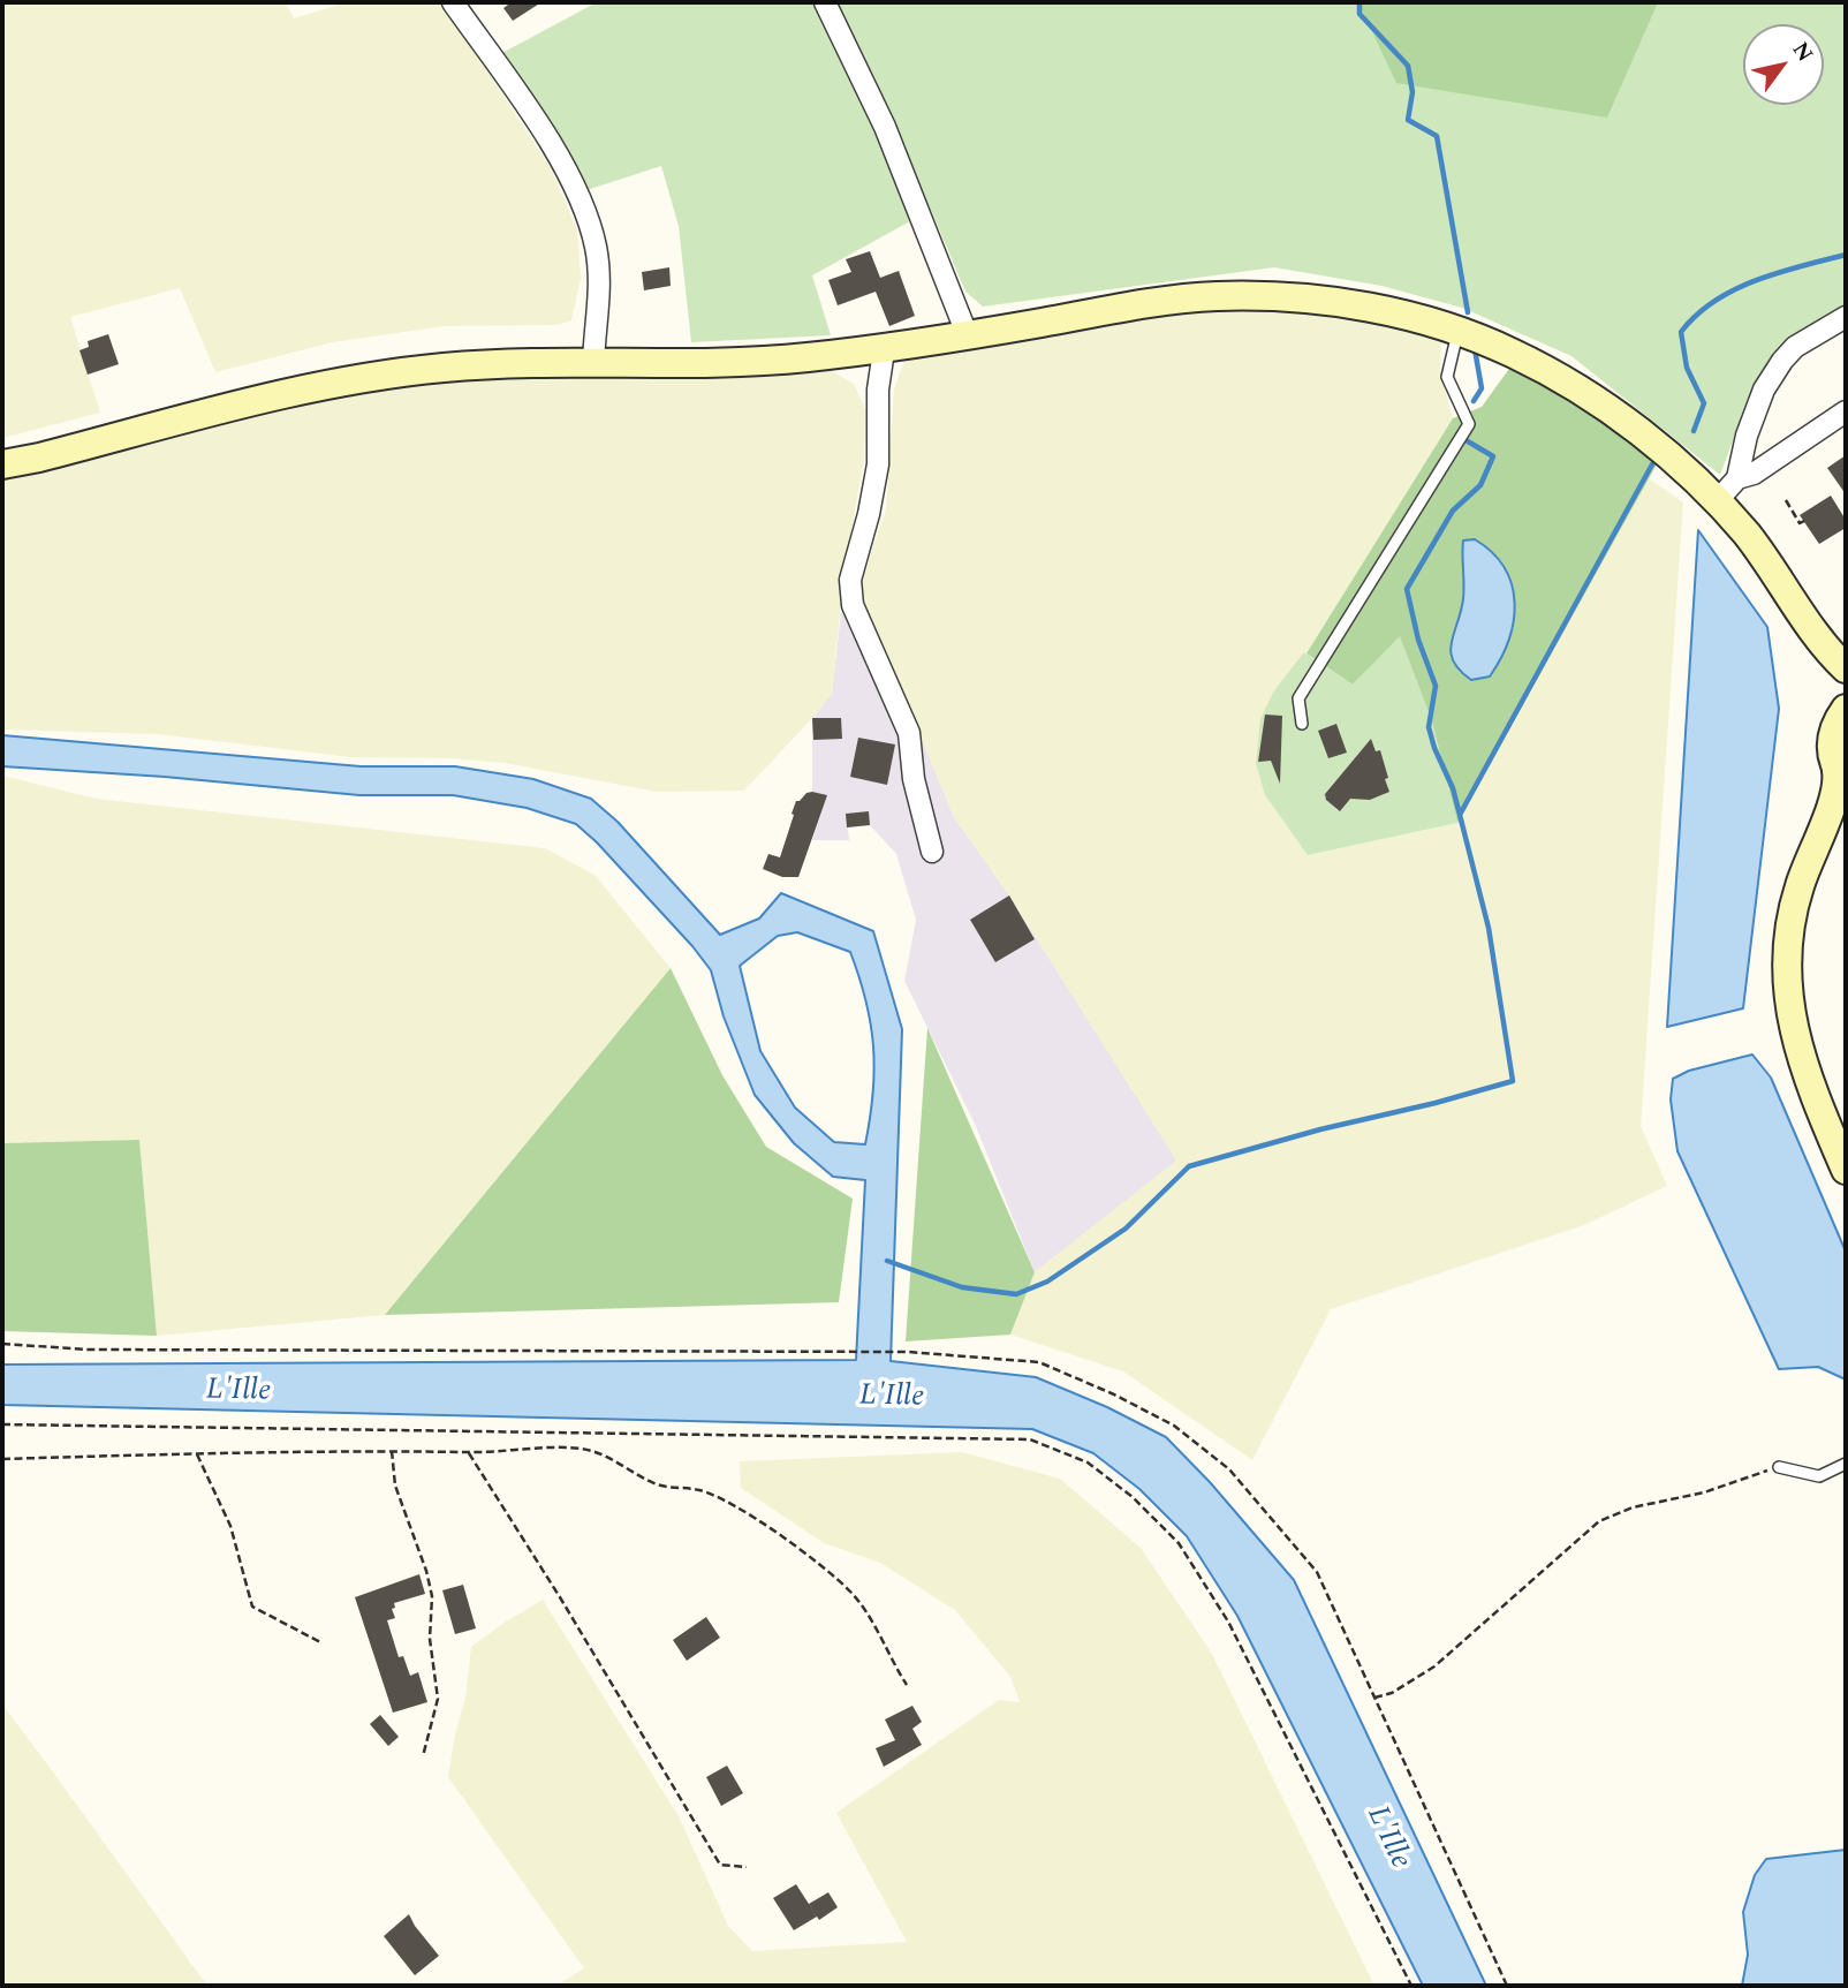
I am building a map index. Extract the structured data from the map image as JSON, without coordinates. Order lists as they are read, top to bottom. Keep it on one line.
{"water":["L'Ille"],"north":"top right"}
